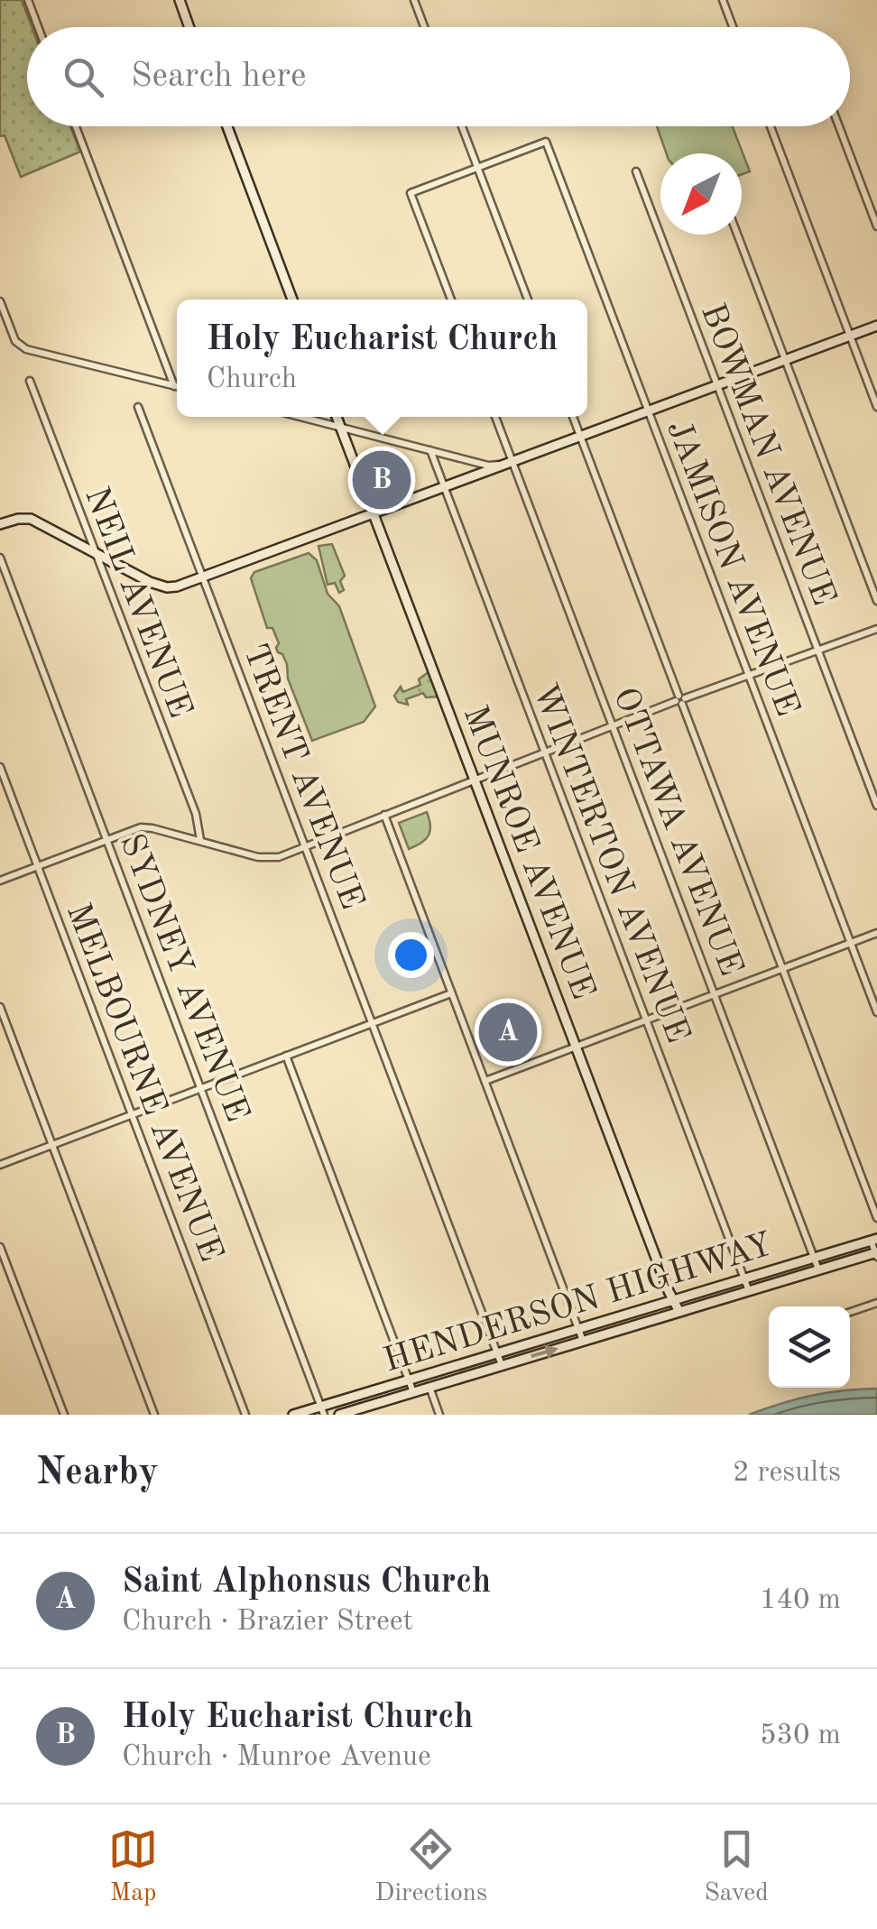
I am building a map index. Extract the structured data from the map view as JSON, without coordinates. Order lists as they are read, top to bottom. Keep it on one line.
{"streets":{"main road":["MUNROE AVENUE","HENDERSON HIGHWAY"],"street":["BOWMAN AVENUE","JAMISON AVENUE","NEIL AVENUE","TRENT AVENUE","OTTAWA AVENUE","WINTERTON AVENUE","SYDNEY AVENUE","MELBOURNE AVENUE"]},"crossings":[["TRENT AVENUE","HENDERSON HIGHWAY"],["OTTAWA AVENUE","HENDERSON HIGHWAY"],["MUNROE AVENUE","HENDERSON HIGHWAY"],["WINTERTON AVENUE","HENDERSON HIGHWAY"],["SYDNEY AVENUE","HENDERSON HIGHWAY"]],"north":"bottom left","page":{"search":"Search here","popup":["Holy Eucharist Church","Church"],"pins":["B","A"],"heading":["Nearby","2 results"],"list":[{"mark":"A","name":"Saint Alphonsus Church","note":"Church · Brazier Street","value":"140 m"},{"mark":"B","name":"Holy Eucharist Church","note":"Church · Munroe Avenue","value":"530 m"}],"nav":["Map","Directions","Saved"]}}
